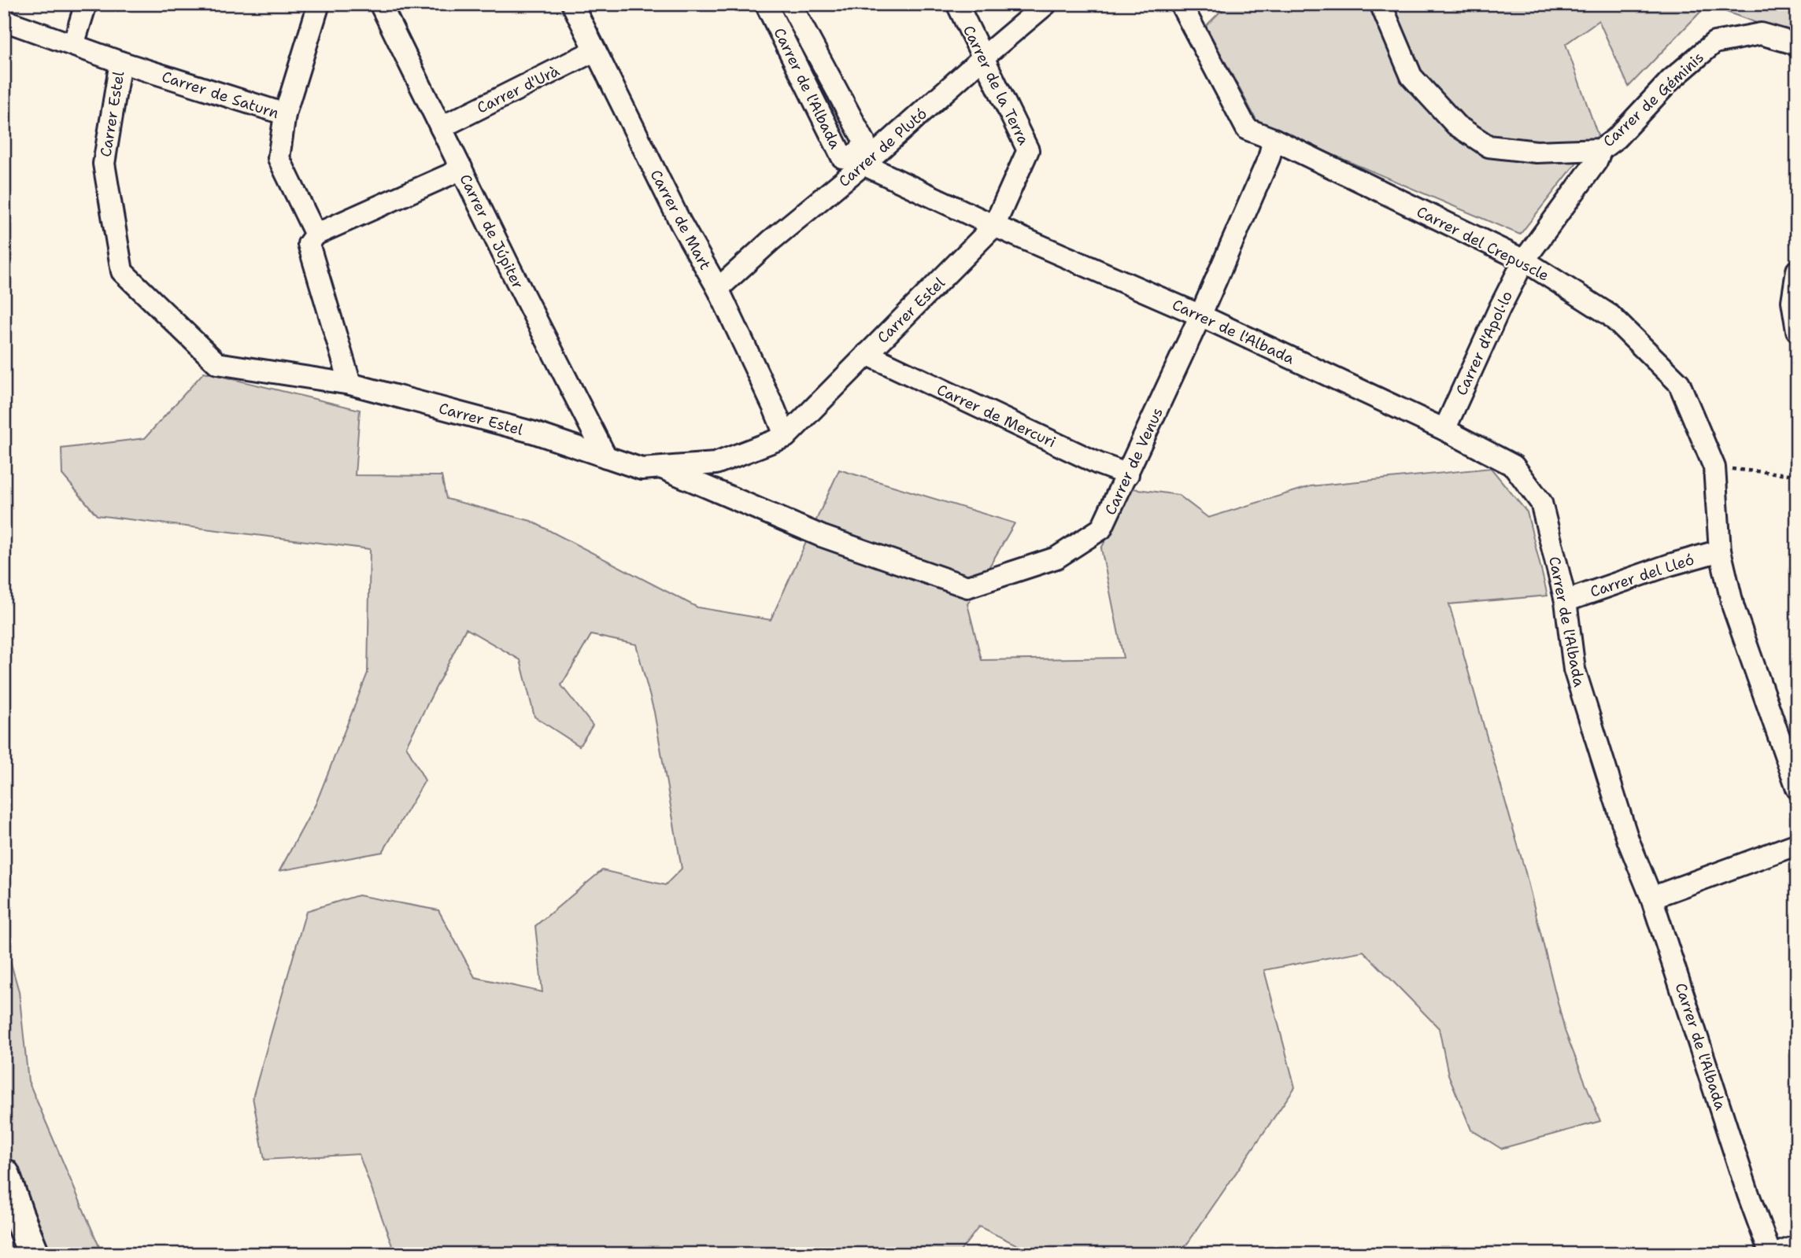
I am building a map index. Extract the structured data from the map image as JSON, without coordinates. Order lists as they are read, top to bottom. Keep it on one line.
{"streets":{"street":["Carrer de la Terra","Carrer de l'Albada","Carrer d'Urà","Carrer de Saturn","Carrer de Géminis","Carrer Estel","Carrer de Plutó","Carrer de Mart","Carrer de Júpiter","Carrer del Crepuscle","Carrer d'Apol·lo","Carrer de Mercuri","Carrer de Venus","Carrer del Lleó"]},"crossings":[["Carrer de la Terra","Carrer de l'Albada"],["Carrer de la Terra","Carrer Estel"],["Carrer de la Terra","Carrer de Plutó"],["Carrer de l'Albada","Carrer Estel"],["Carrer de l'Albada","Carrer de Plutó"],["Carrer de l'Albada","Carrer d'Apol·lo"],["Carrer de l'Albada","Carrer de Venus"],["Carrer de l'Albada","Carrer del Lleó"],["Carrer d'Urà","Carrer de Mart"],["Carrer d'Urà","Carrer de Júpiter"],["Carrer de Saturn","Carrer Estel"],["Carrer de Géminis","Carrer d'Apol·lo"],["Carrer Estel","Carrer de Mart"],["Carrer Estel","Carrer de Júpiter"],["Carrer Estel","Carrer de Mercuri"],["Carrer Estel","Carrer de Venus"],["Carrer de Plutó","Carrer de Mart"],["Carrer del Crepuscle","Carrer d'Apol·lo"],["Carrer del Crepuscle","Carrer de Venus"],["Carrer del Crepuscle","Carrer del Lleó"],["Carrer de Mercuri","Carrer de Venus"]]}
